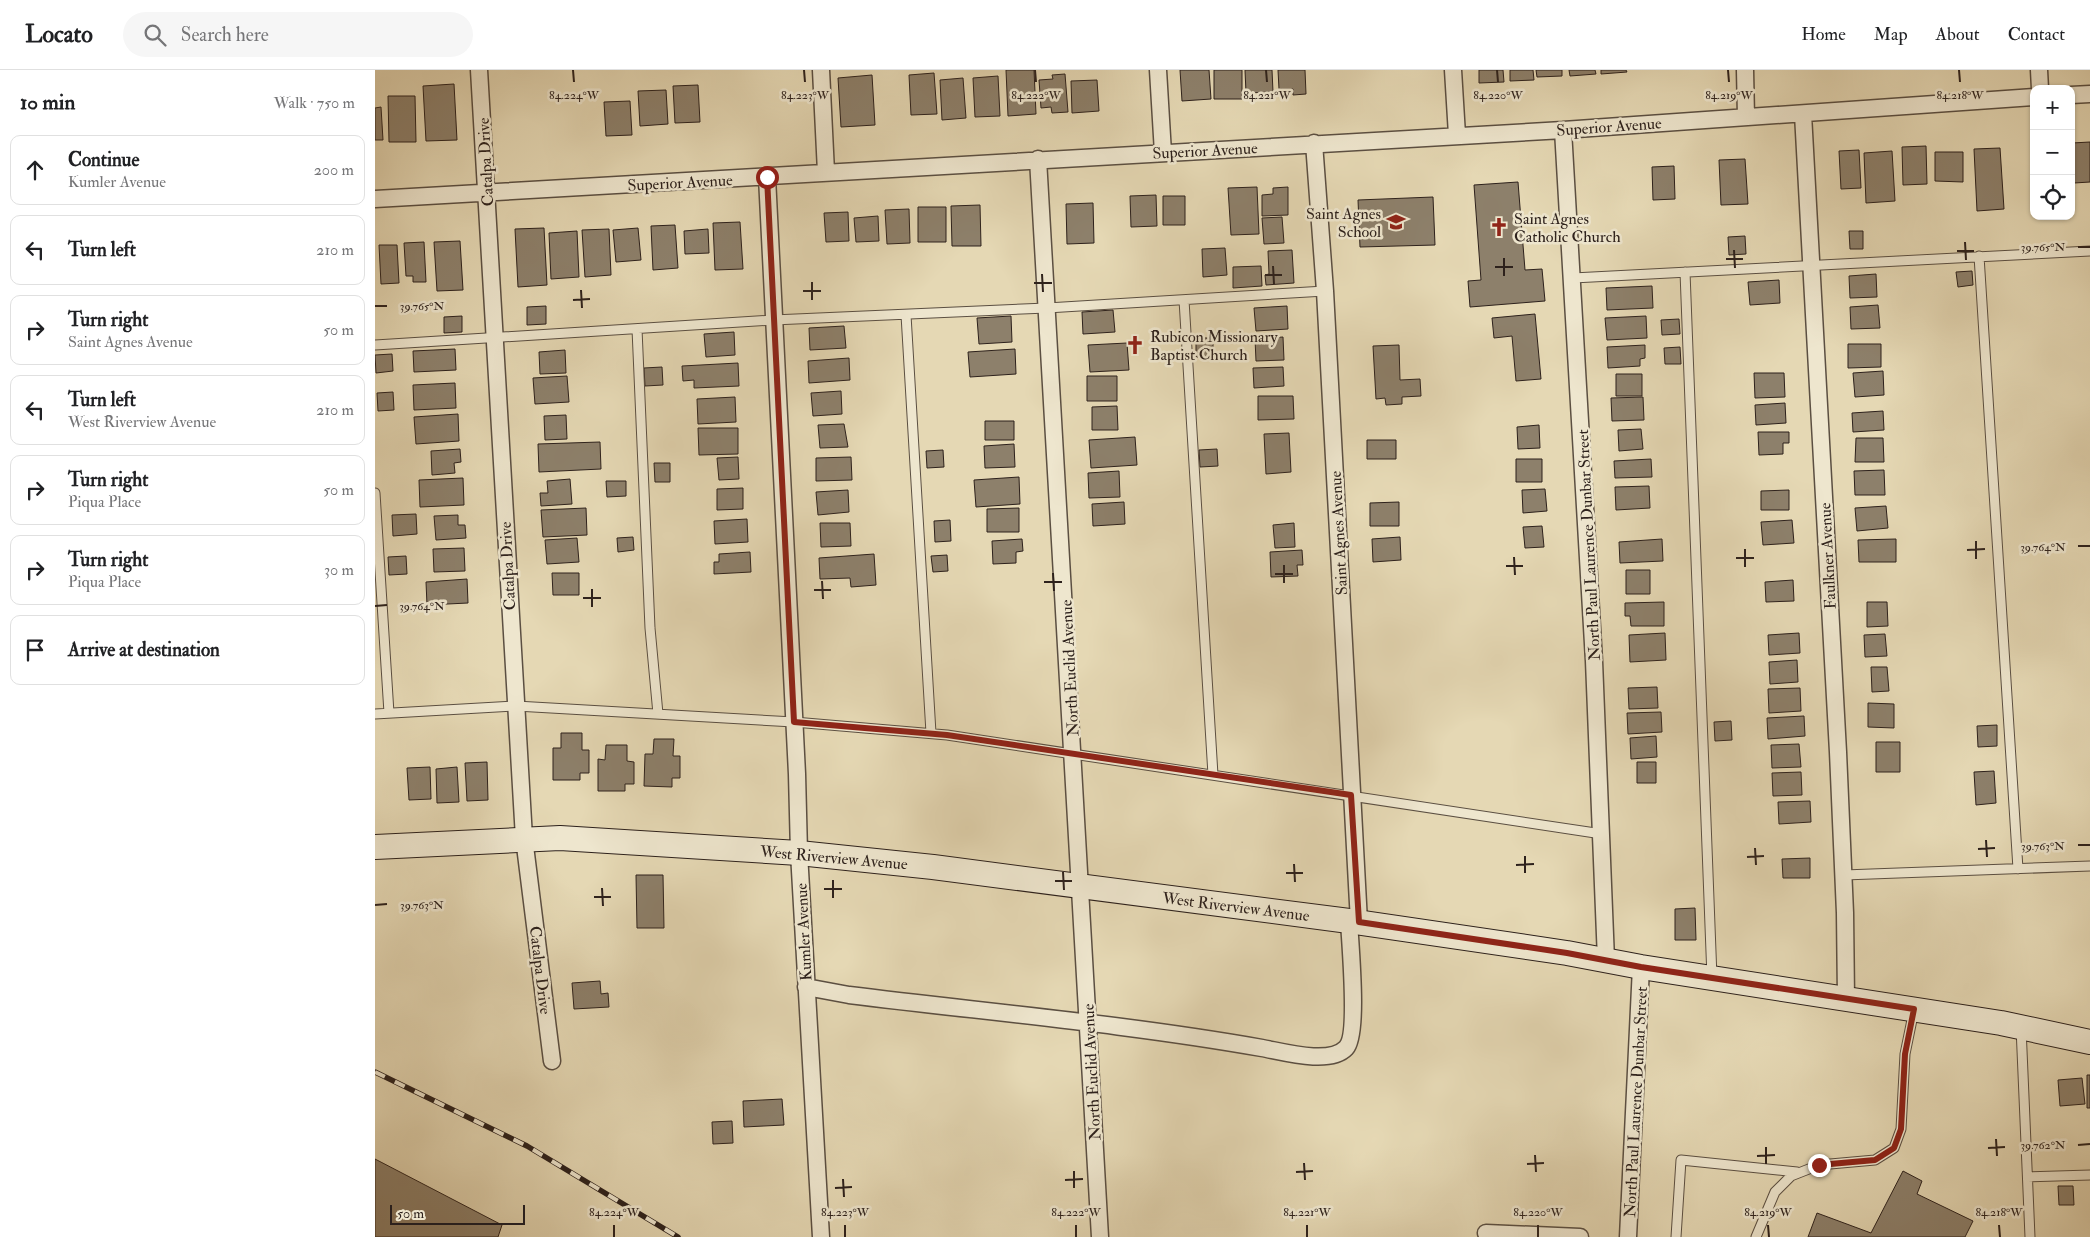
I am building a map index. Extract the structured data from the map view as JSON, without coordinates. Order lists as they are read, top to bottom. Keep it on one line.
{"streets":{"street":["Superior Avenue","Catalpa Drive","Saint Agnes Avenue","North Paul Laurence Dunbar Street","Faulkner Avenue","North Euclid Avenue","West Riverview Avenue","Kumler Avenue"]},"crossings":[["Superior Avenue","Catalpa Drive"],["Superior Avenue","Saint Agnes Avenue"],["Superior Avenue","North Paul Laurence Dunbar Street"],["Superior Avenue","Faulkner Avenue"],["Superior Avenue","North Euclid Avenue"],["Superior Avenue","Kumler Avenue"],["Catalpa Drive","West Riverview Avenue"],["Saint Agnes Avenue","North Euclid Avenue"],["Saint Agnes Avenue","West Riverview Avenue"],["Saint Agnes Avenue","Kumler Avenue"],["North Paul Laurence Dunbar Street","West Riverview Avenue"],["Faulkner Avenue","West Riverview Avenue"],["North Euclid Avenue","West Riverview Avenue"],["West Riverview Avenue","Kumler Avenue"]],"places":{"school or university":["Saint Agnes School"],"church":["Saint Agnes Catholic Church","Rubicon Missionary Baptist Church"]},"scale_bar":"50 m","page":{"header":"Locato","search":"Search here","nav":["Home","Map","About","Contact"],"heading":["10 min","Walk · 750 m"],"map_buttons":["+","−"],"list":[["Continue","Kumler Avenue","200 m"],["Turn left","210 m"],["Turn right","Saint Agnes Avenue","50 m"],["Turn left","West Riverview Avenue","210 m"],["Turn right","Piqua Place","50 m"],["Turn right","Piqua Place","30 m"],"Arrive at destination"],"scale":"50 m"},"coordinates":["84.224°W","84.223°W","84.222°W","84.221°W","84.220°W","84.219°W","84.218°W","39.765°N","39.764°N","39.763°N","39.762°N"]}
